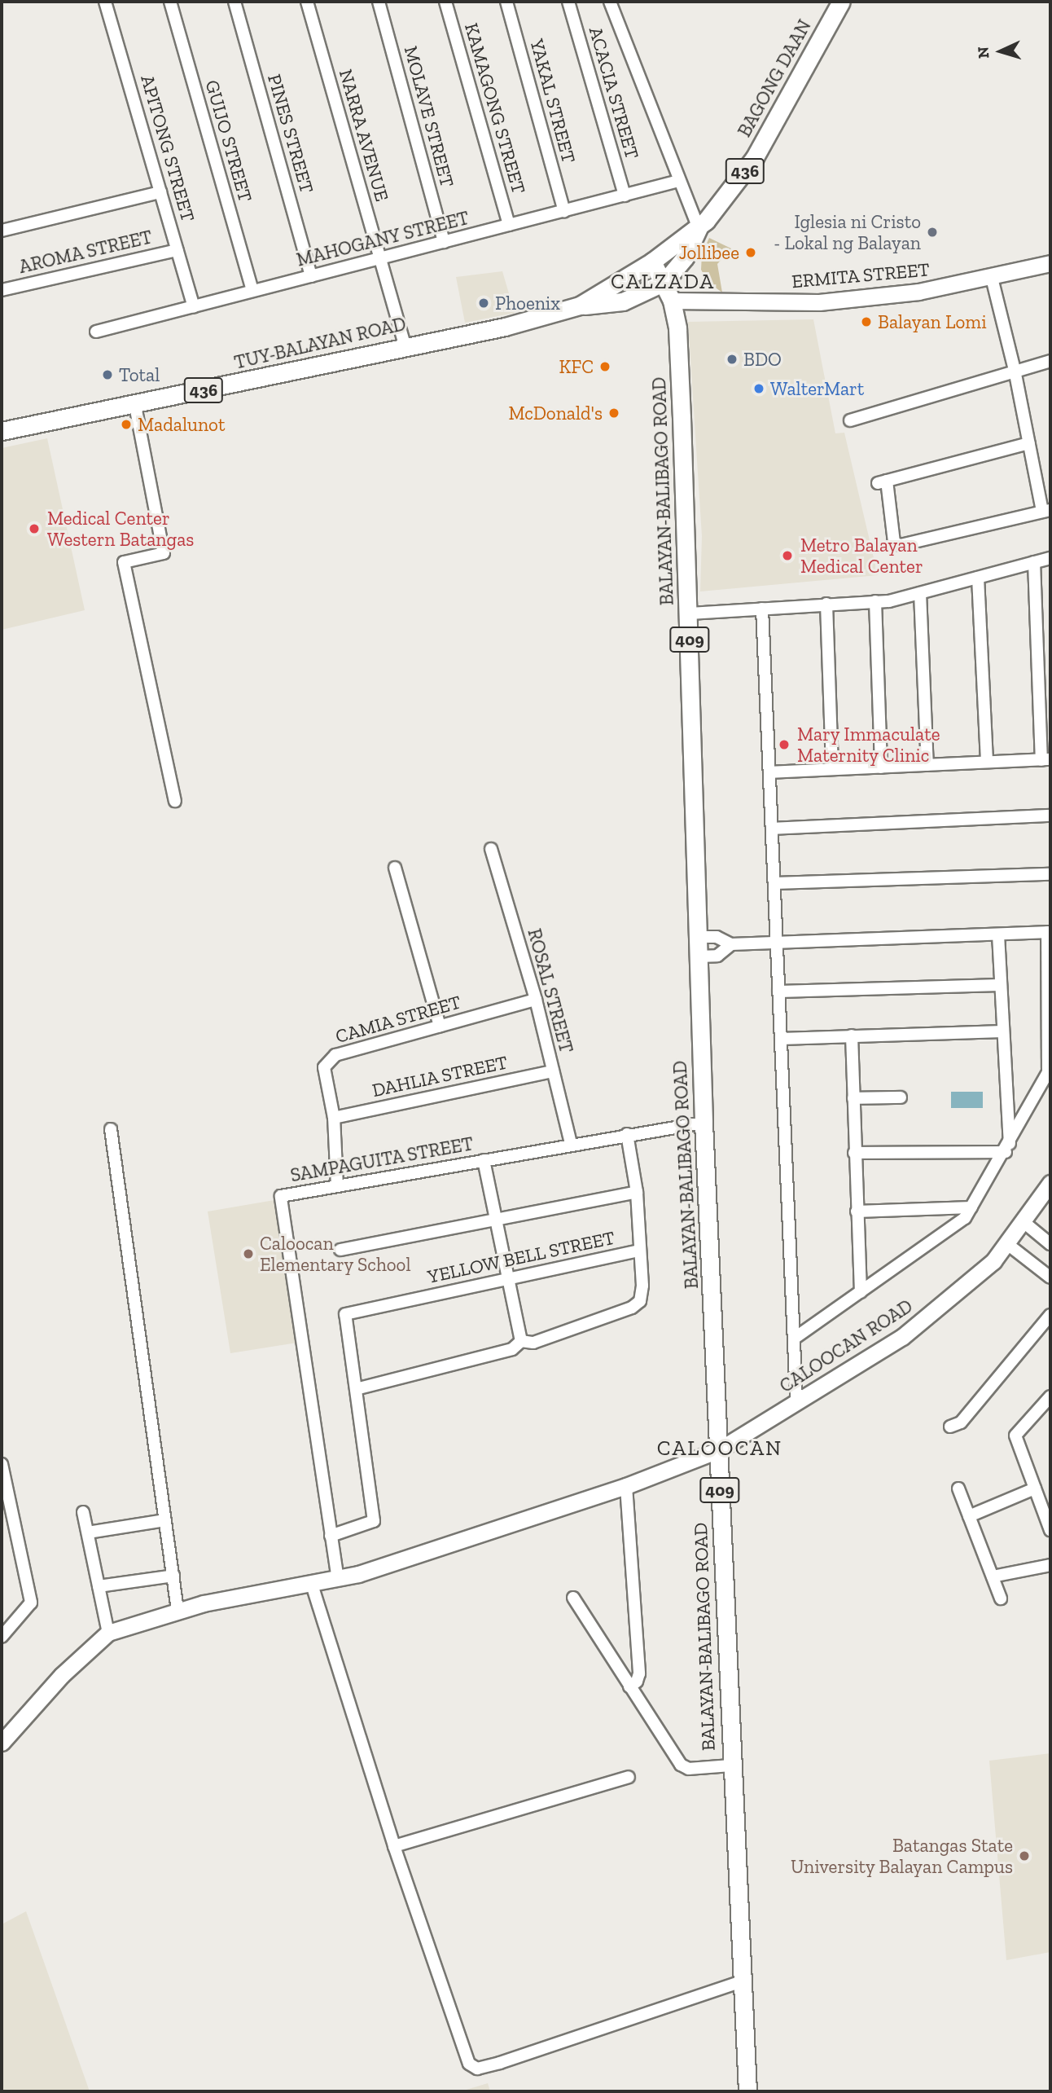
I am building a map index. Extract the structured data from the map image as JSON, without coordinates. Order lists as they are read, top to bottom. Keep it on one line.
{"streets":{"main road":["BAGONG DAAN","436","TUY-BALAYAN ROAD","BALAYAN-BALIBAGO ROAD","409"],"street":["ACACIA STREET","YAKAL STREET","KAMAGONG STREET","MOLAVE STREET","PINES STREET","NARRA AVENUE","GUIJO STREET","APITONG STREET","MAHOGANY STREET","AROMA STREET","ERMITA STREET","ROSAL STREET","CAMIA STREET","DAHLIA STREET","SAMPAGUITA STREET","YELLOW BELL STREET","CALOOCAN ROAD"]},"crossings":[["BAGONG DAAN","TUY-BALAYAN ROAD"],["BAGONG DAAN","BALAYAN-BALIBAGO ROAD"],["ACACIA STREET","MAHOGANY STREET"],["YAKAL STREET","MAHOGANY STREET"],["KAMAGONG STREET","MAHOGANY STREET"],["MOLAVE STREET","MAHOGANY STREET"],["PINES STREET","MAHOGANY STREET"],["NARRA AVENUE","MAHOGANY STREET"],["NARRA AVENUE","TUY-BALAYAN ROAD"],["GUIJO STREET","MAHOGANY STREET"],["APITONG STREET","MAHOGANY STREET"],["APITONG STREET","AROMA STREET"],["ERMITA STREET","BALAYAN-BALIBAGO ROAD"],["TUY-BALAYAN ROAD","BALAYAN-BALIBAGO ROAD"],["BALAYAN-BALIBAGO ROAD","SAMPAGUITA STREET"],["BALAYAN-BALIBAGO ROAD","CALOOCAN ROAD"],["ROSAL STREET","CAMIA STREET"],["ROSAL STREET","DAHLIA STREET"],["ROSAL STREET","SAMPAGUITA STREET"],["CAMIA STREET","DAHLIA STREET"],["CAMIA STREET","SAMPAGUITA STREET"],["SAMPAGUITA STREET","CALOOCAN ROAD"]],"districts":["CALZADA","CALOOCAN"],"places":["Iglesia ni Cristo - Lokal ng Balayan","Jollibee","Phoenix","Balayan Lomi","BDO","KFC","Total","WalterMart","McDonald's","Madalunot","Medical Center Western Batangas","Metro Balayan Medical Center","Mary Immaculate Maternity Clinic","Caloocan Elementary School","Batangas State University Balayan Campus"],"north":"left"}
